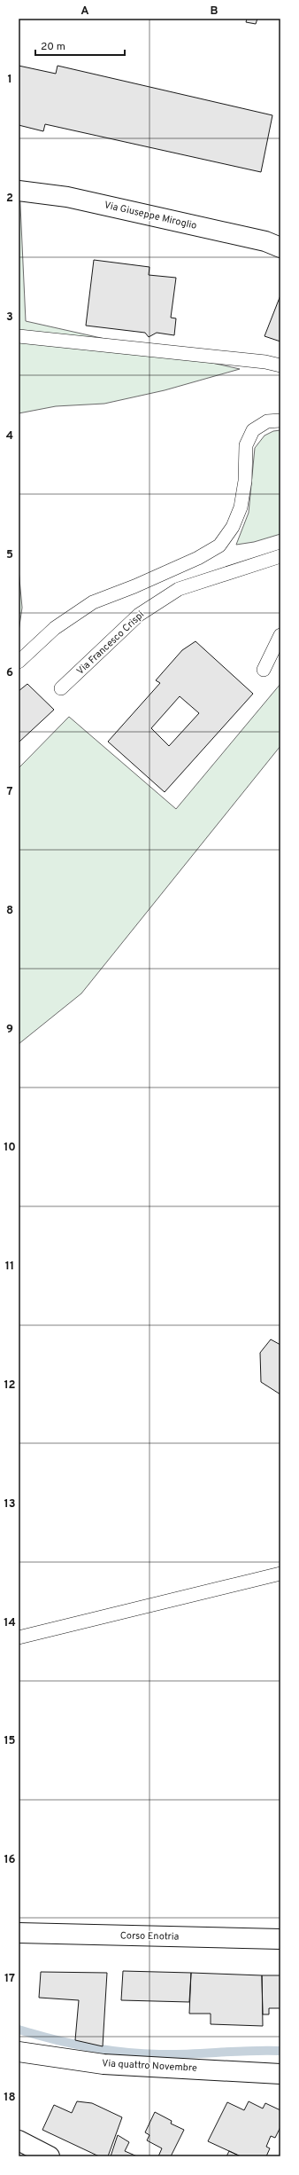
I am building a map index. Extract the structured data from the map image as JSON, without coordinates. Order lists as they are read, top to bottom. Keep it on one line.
{"streets":{"street":["Via Giuseppe Miroglio","Corso Enotria","Via quattro Novembre"],"lane":["Via Francesco Crispi"]},"scale_bar":"20 m","grid":{"columns":["A","B"],"rows":["1","2","3","4","5","6","7","8","9","10","11","12","13","14","15","16","17","18"]}}
